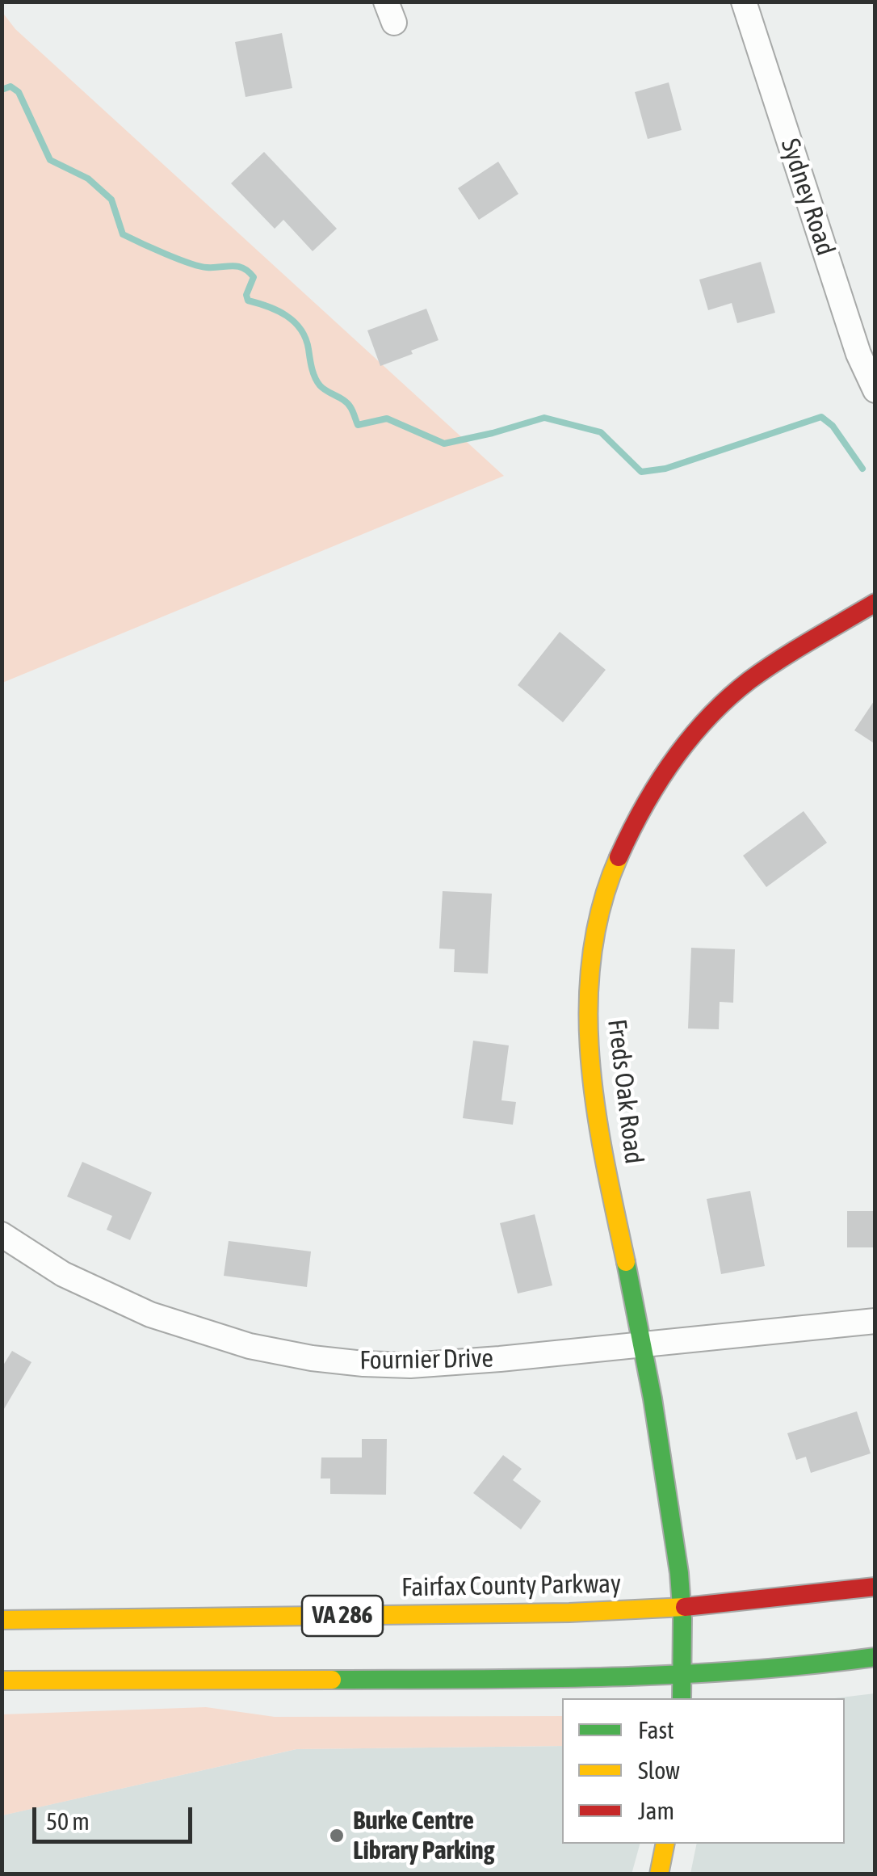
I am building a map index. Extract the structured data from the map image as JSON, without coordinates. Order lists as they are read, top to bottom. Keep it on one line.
{"streets":{"main road":["Freds Oak Road","Fairfax County Parkway","VA 286"],"street":["Sydney Road","Fournier Drive"]},"crossings":[["Freds Oak Road","Fournier Drive"],["Freds Oak Road","Fairfax County Parkway"]],"places":["Burke Centre Library Parking"],"legend":["Fast","Slow","Jam"],"scale_bar":"50 m"}
